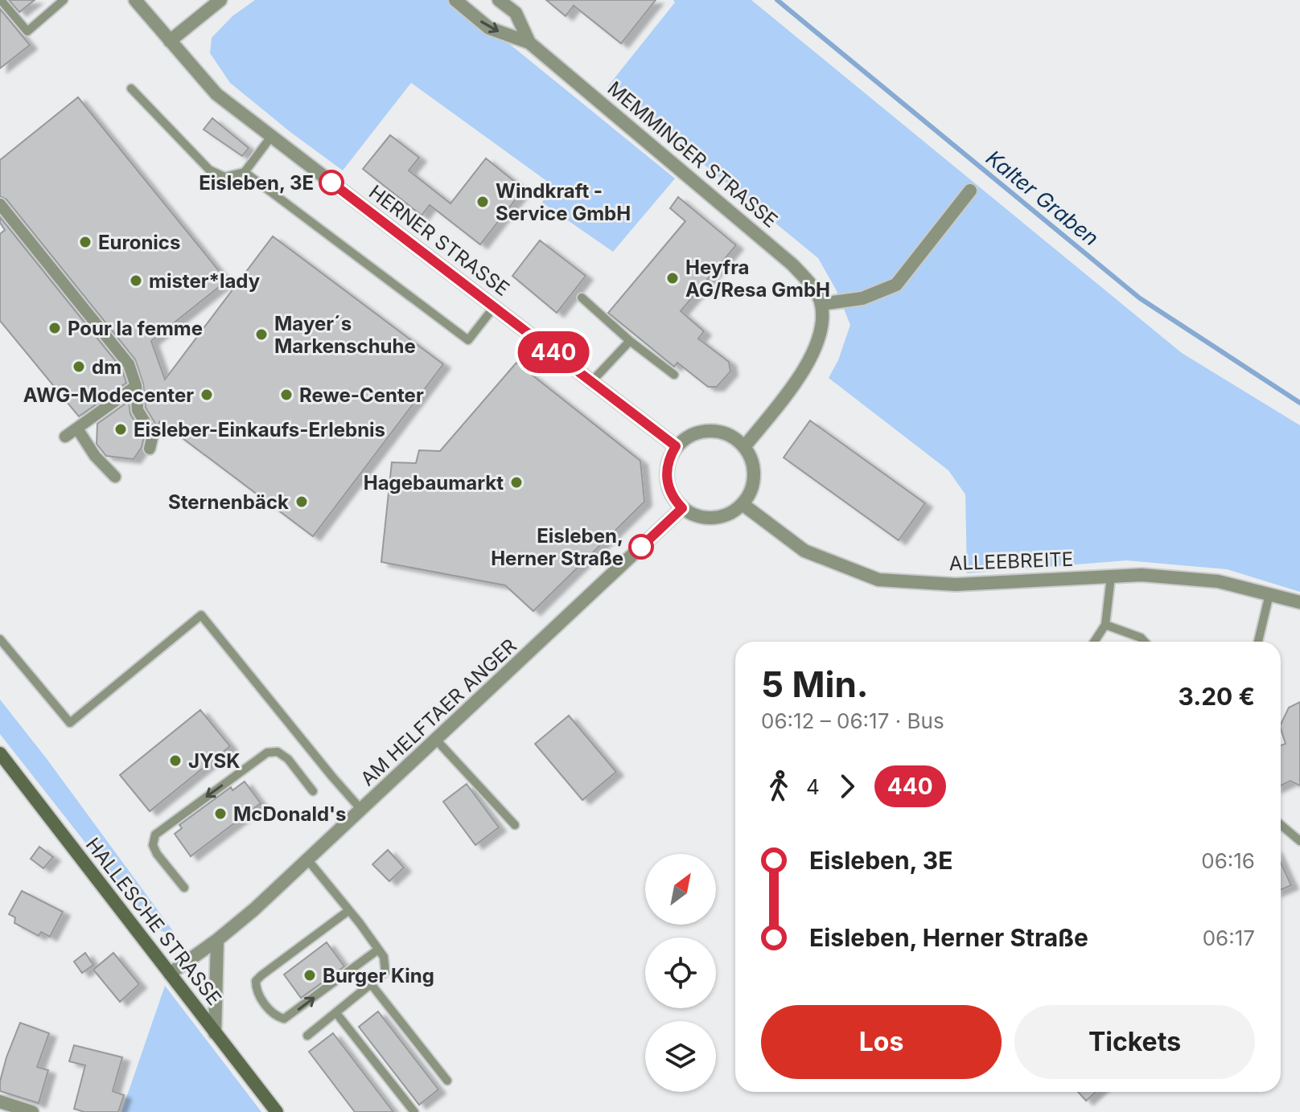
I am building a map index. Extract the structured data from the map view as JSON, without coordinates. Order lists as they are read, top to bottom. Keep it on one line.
{"streets":{"main road":["HALLESCHE STRASSE"],"street":["MEMMINGER STRASSE","HERNER STRASSE","ALLEEBREITE","AM HELFTAER ANGER"]},"crossings":[["HERNER STRASSE","ALLEEBREITE"],["HERNER STRASSE","AM HELFTAER ANGER"],["ALLEEBREITE","AM HELFTAER ANGER"],["AM HELFTAER ANGER","HALLESCHE STRASSE"]],"water":["Kalter Graben"],"places":["Eisleben, 3E","Windkraft - Service GmbH","Euronics","Heyfra AG/Resa GmbH","mister*lady","Pour la femme","Mayer´s Markenschuhe","dm","AWG-Modecenter","Rewe-Center","Eisleber-Einkaufs-Erlebnis","Hagebaumarkt","Sternenbäck","Eisleben, Herner Straße","JYSK","McDonald's","Burger King"],"lines":["bus line 440"],"north":"top right","page":{"on_map":"440","heading":["5 Min.","06:12 – 06:17 · Bus","3.20 €"],"legs":["4","440"],"list":[{"name":"Eisleben, 3E","value":"06:16"},{"name":"Eisleben, Herner Straße","value":"06:17"}],"buttons":["Los","Tickets"]}}
